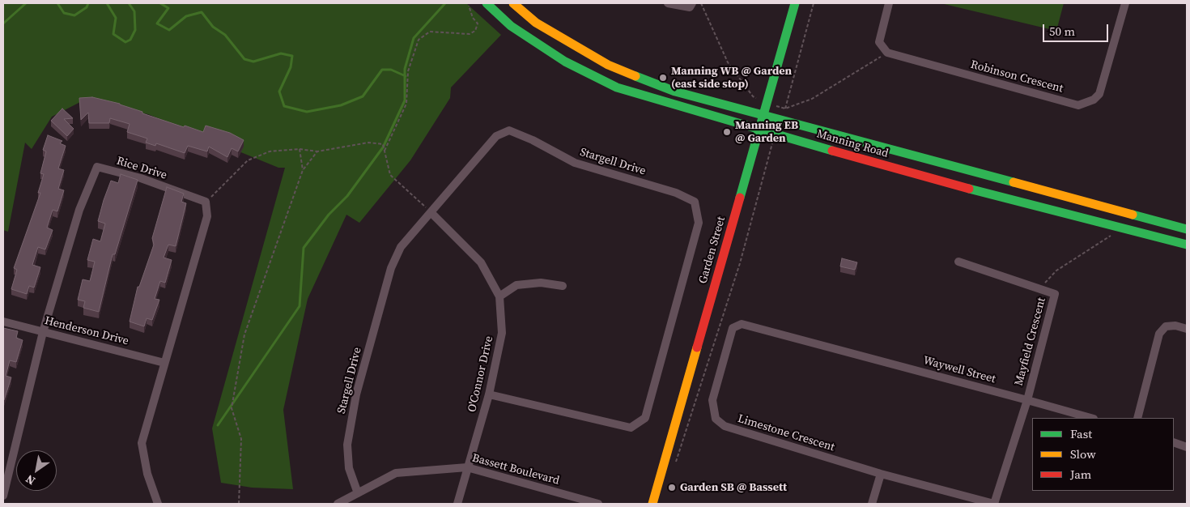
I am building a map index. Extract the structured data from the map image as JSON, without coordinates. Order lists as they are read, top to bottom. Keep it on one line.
{"streets":{"main road":["Manning Road","Garden Street"],"street":["Robinson Crescent","Stargell Drive","Rice Drive","Henderson Drive","Mayfield Crescent","Waywell Street","O'Connor Drive","Limestone Crescent","Bassett Boulevard"]},"crossings":[["Manning Road","Garden Street"],["Stargell Drive","O'Connor Drive"],["Stargell Drive","Bassett Boulevard"],["Rice Drive","Henderson Drive"],["Mayfield Crescent","Waywell Street"],["Mayfield Crescent","Limestone Crescent"],["Waywell Street","Limestone Crescent"],["O'Connor Drive","Bassett Boulevard"]],"places":["Manning WB @ Garden (east side stop)","Manning EB @ Garden","Garden SB @ Bassett"],"legend":["Fast","Slow","Jam"],"scale_bar":"50 m","north":"bottom left"}
